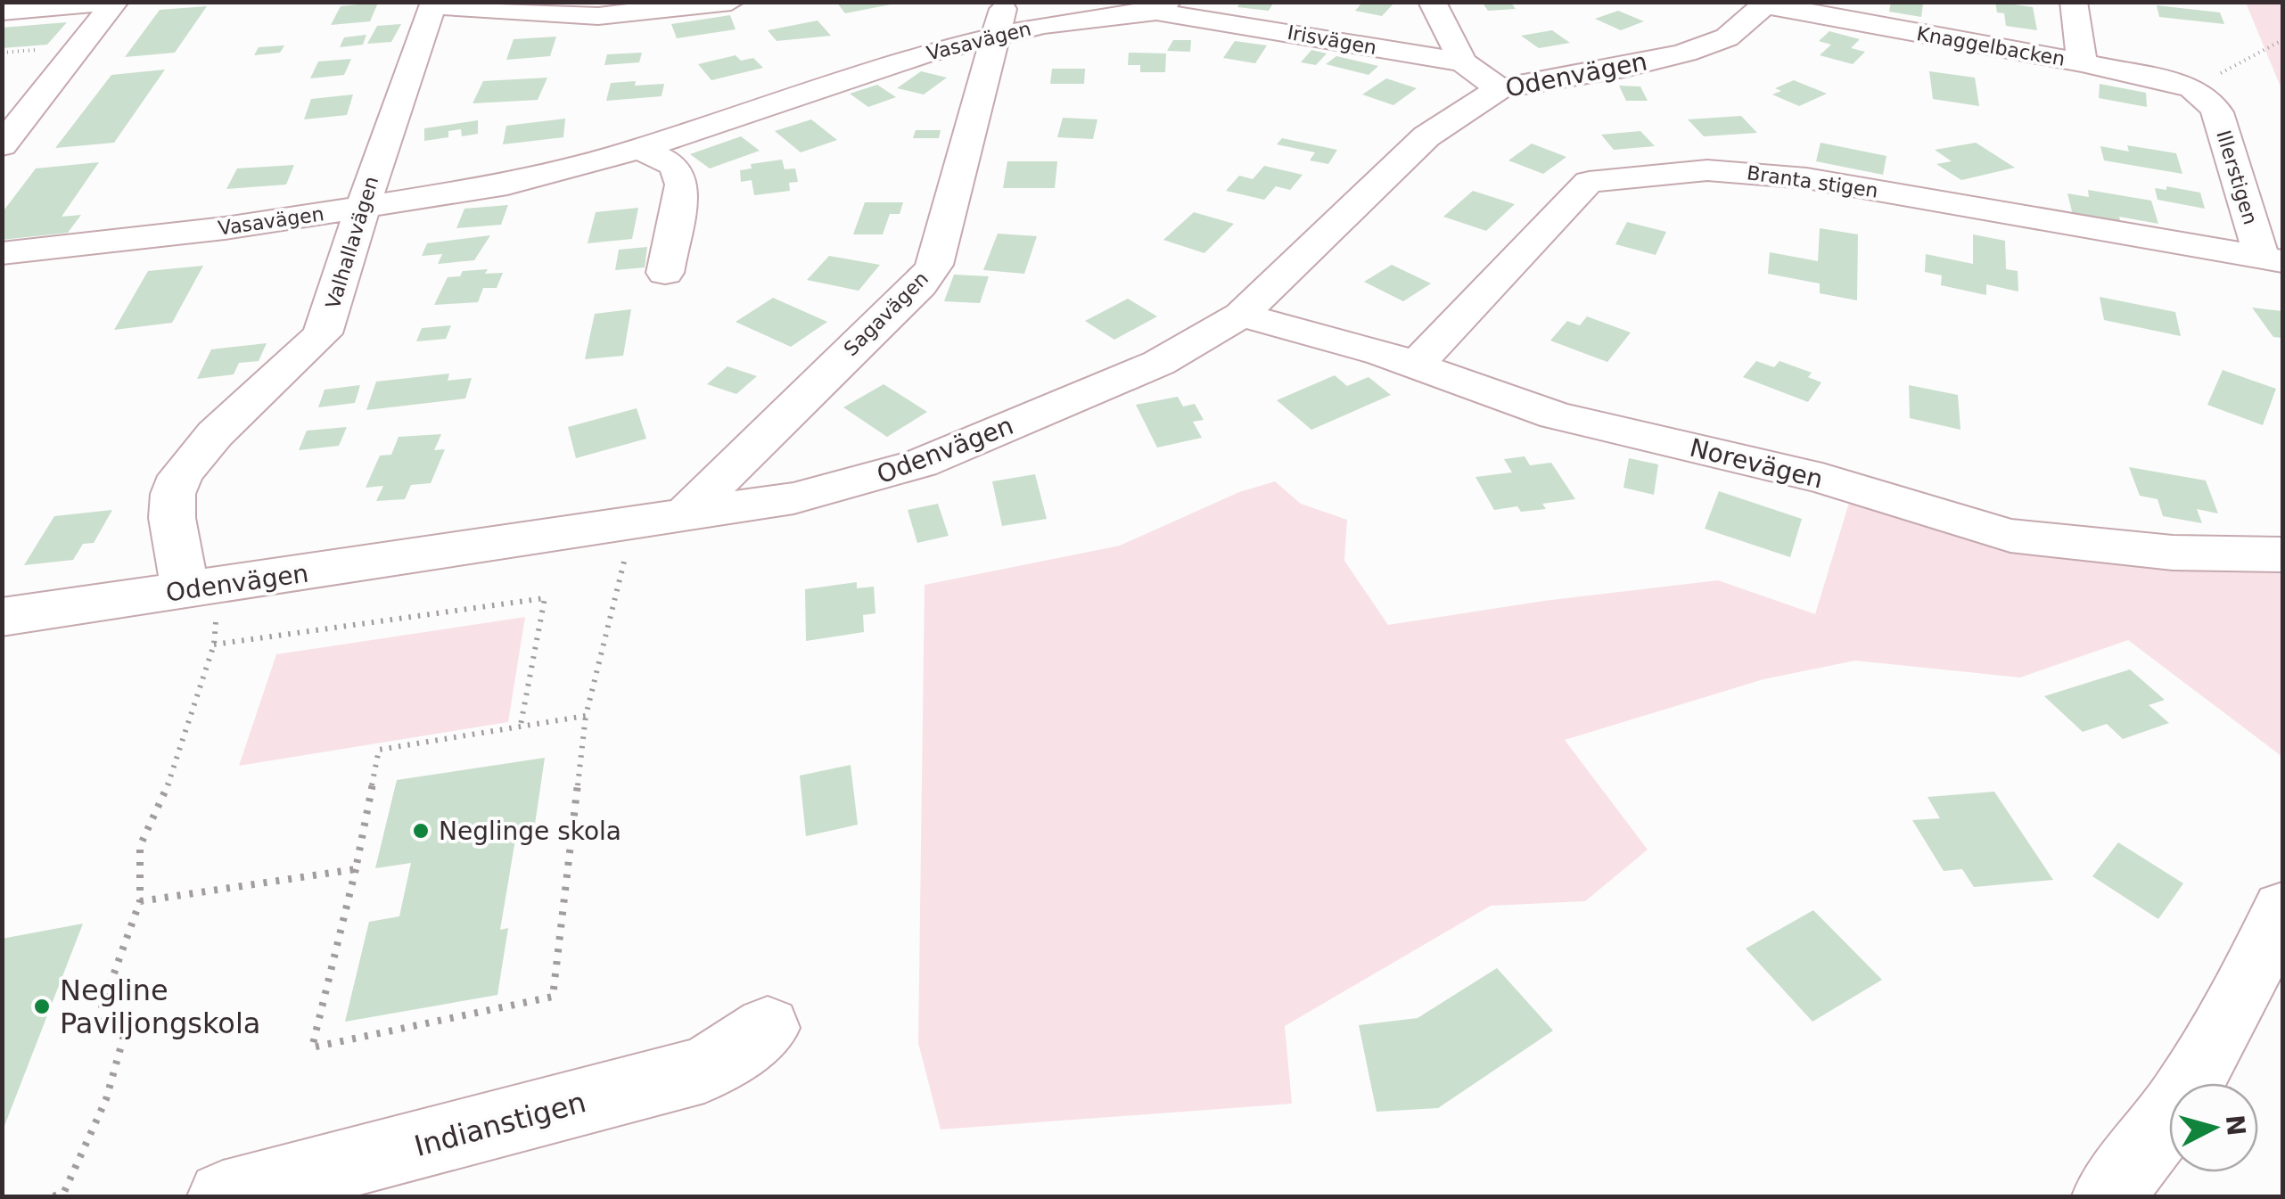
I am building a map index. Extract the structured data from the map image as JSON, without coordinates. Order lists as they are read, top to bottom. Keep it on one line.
{"streets":{"street":["Irisvägen","Vasavägen","Knaggelbacken","Odenvägen","Illerstigen","Branta stigen","Valhallavägen","Sagavägen","Norevägen","Indianstigen"]},"crossings":[["Irisvägen","Vasavägen"],["Irisvägen","Odenvägen"],["Vasavägen","Valhallavägen"],["Vasavägen","Sagavägen"],["Knaggelbacken","Odenvägen"],["Knaggelbacken","Illerstigen"],["Odenvägen","Valhallavägen"],["Odenvägen","Sagavägen"],["Odenvägen","Norevägen"],["Illerstigen","Branta stigen"],["Branta stigen","Norevägen"]],"places":["Neglinge skola","Negline Paviljongskola"],"north":"right"}
